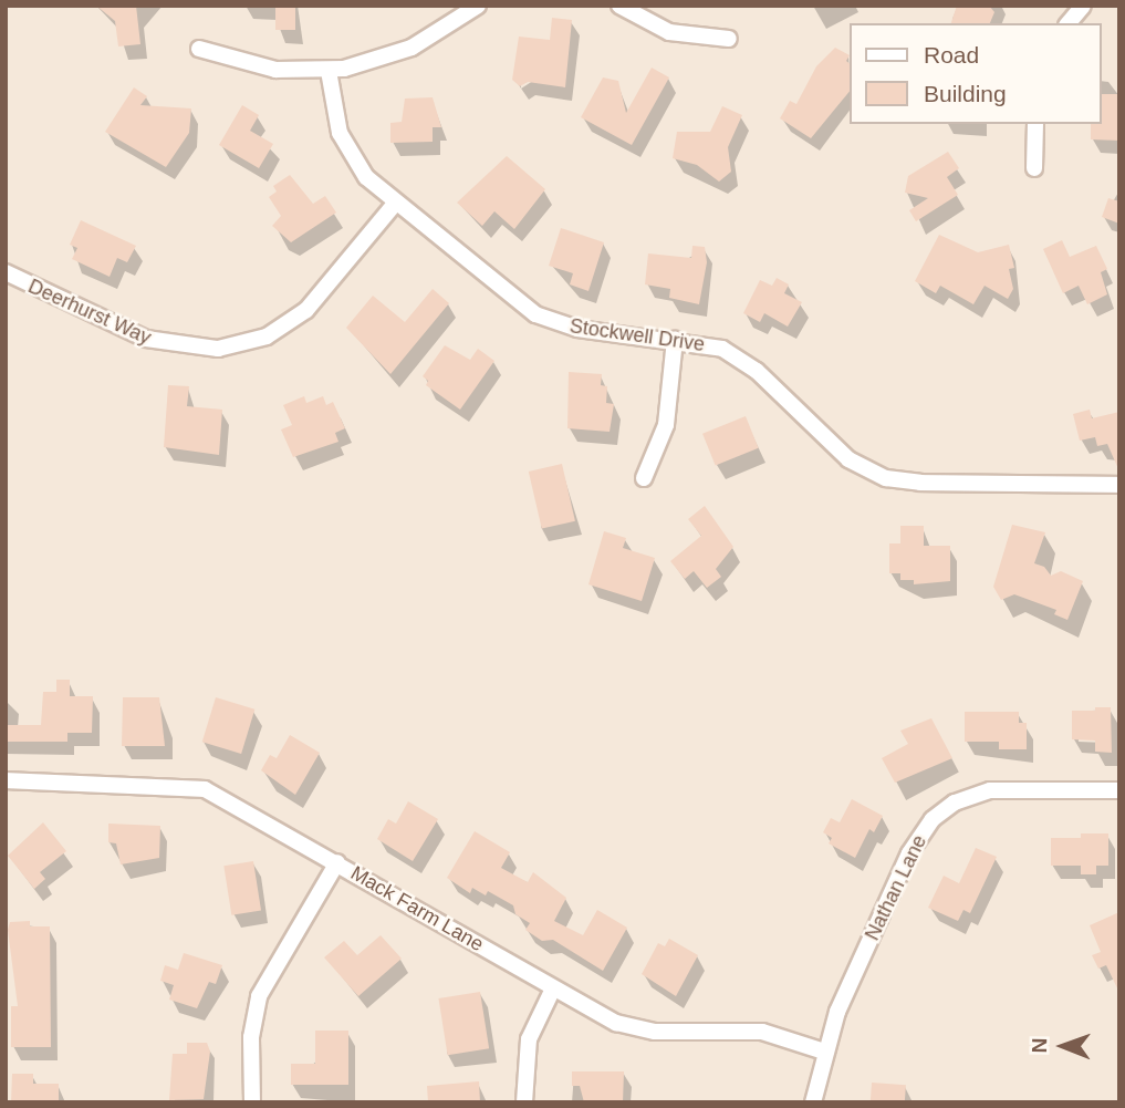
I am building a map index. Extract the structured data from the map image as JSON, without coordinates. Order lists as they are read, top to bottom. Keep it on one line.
{"streets":{"street":["Deerhurst Way","Stockwell Drive","Nathan Lane","Mack Farm Lane"]},"crossings":[["Deerhurst Way","Stockwell Drive"],["Nathan Lane","Mack Farm Lane"]],"legend":["Road","Building"],"north":"left"}
